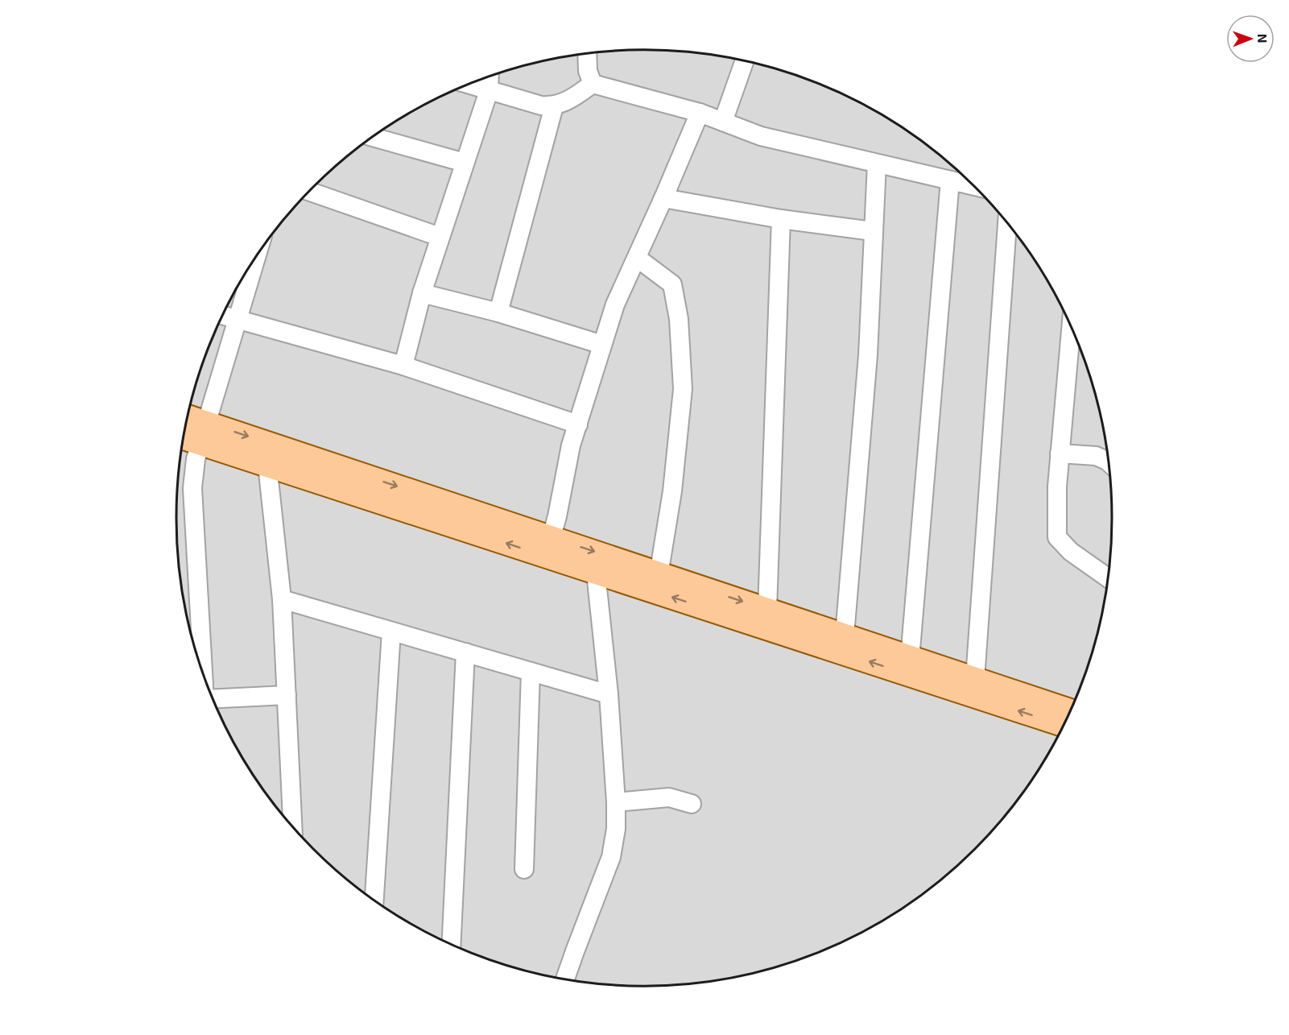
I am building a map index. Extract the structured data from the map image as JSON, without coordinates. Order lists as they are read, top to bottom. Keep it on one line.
{"north":"right"}
